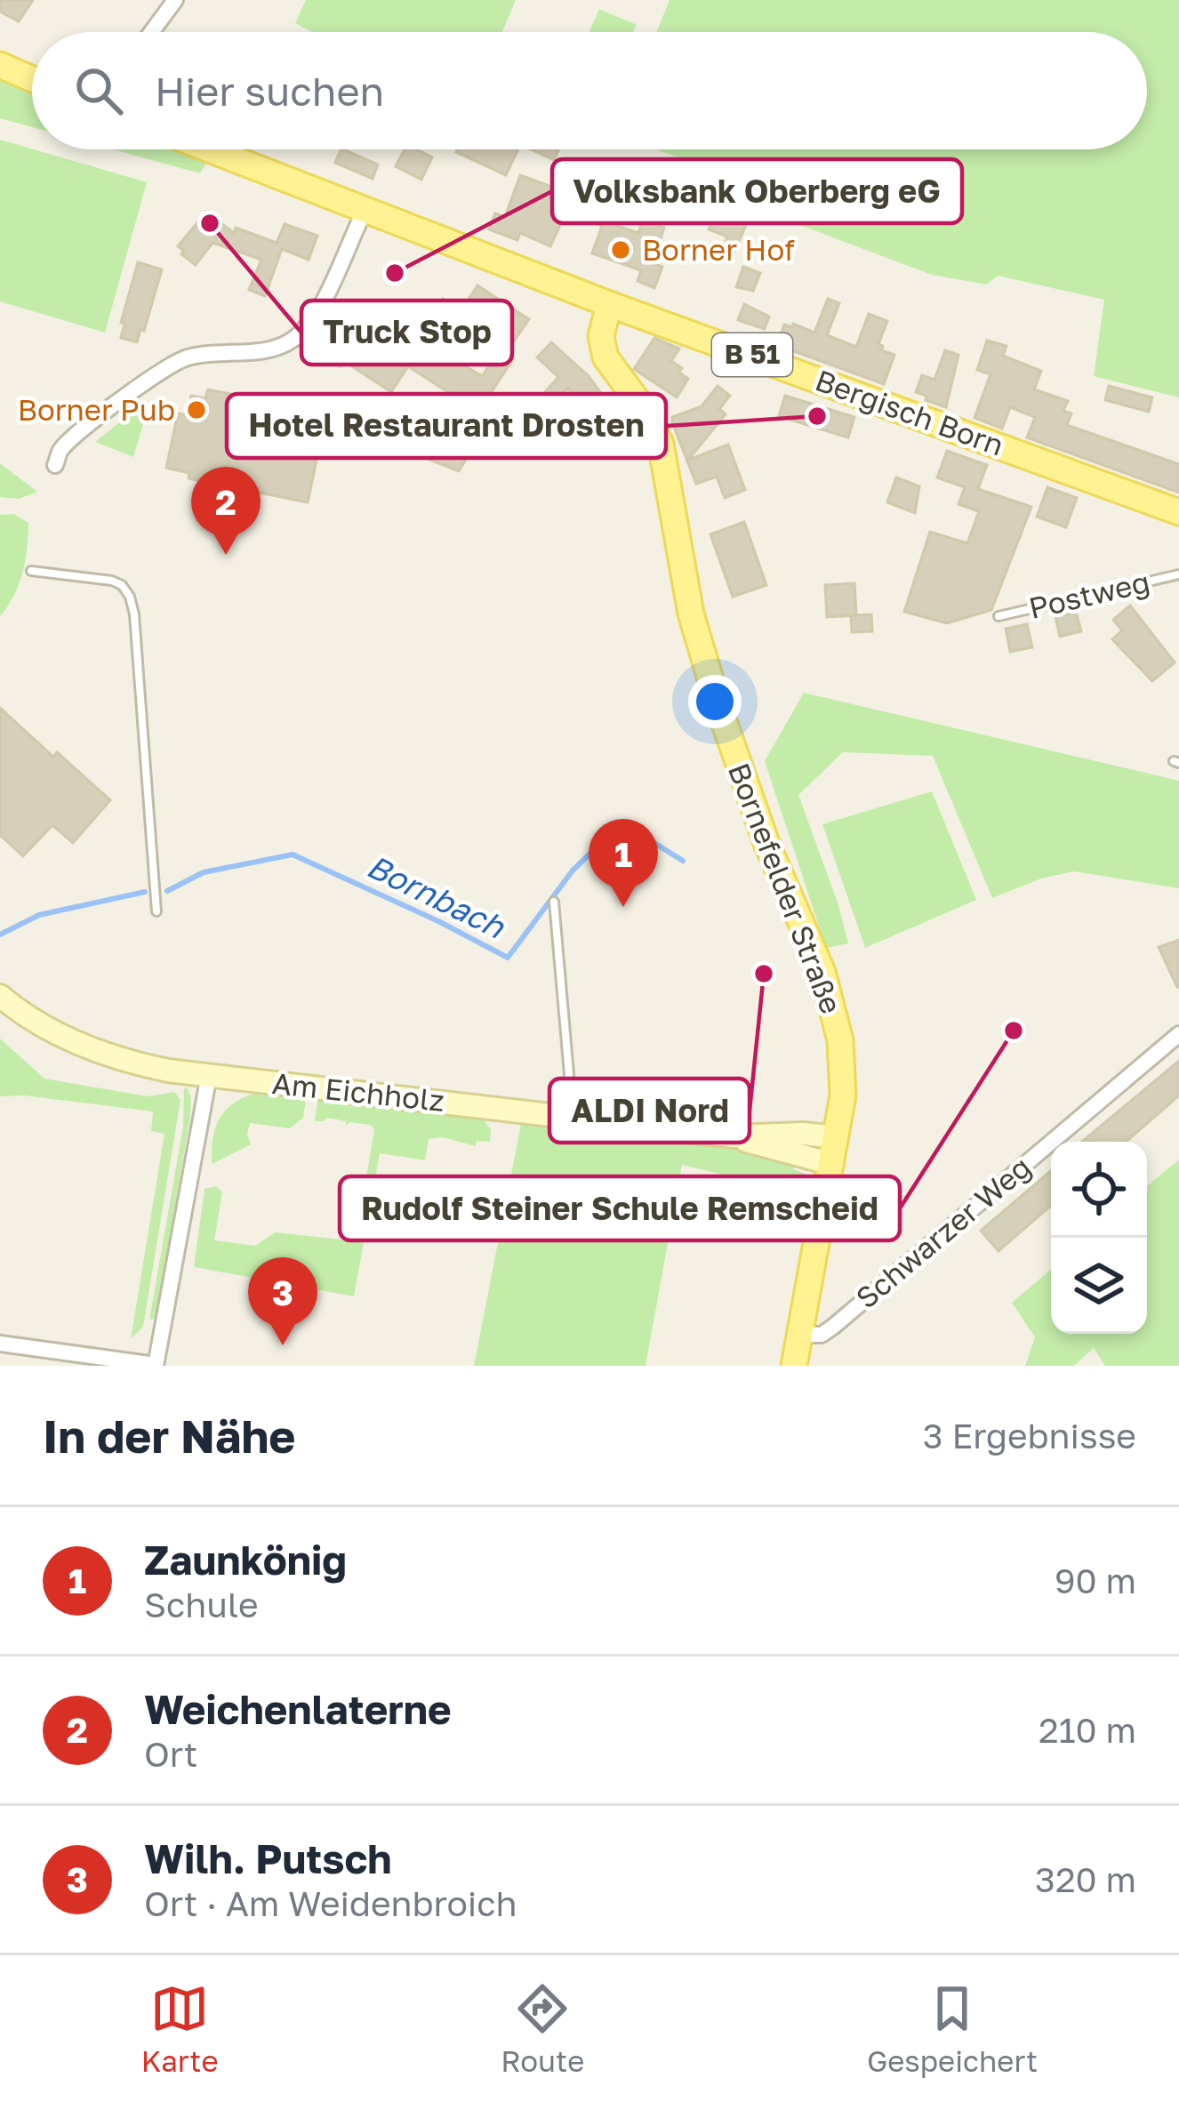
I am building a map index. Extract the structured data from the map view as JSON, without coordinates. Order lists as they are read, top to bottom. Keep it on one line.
{"streets":{"main road":["B 51","Bergisch Born","Bornefelder Straße","Am Eichholz"],"street":["Schwarzer Weg"],"lane":["Postweg"]},"crossings":[["Bergisch Born","Bornefelder Straße"],["Bornefelder Straße","Am Eichholz"],["Bornefelder Straße","Schwarzer Weg"]],"water":["Bornbach"],"places":["Truck Stop","Borner Hof","Volksbank Oberberg eG","Borner Pub","Hotel Restaurant Drosten","ALDI Nord","Rudolf Steiner Schule Remscheid"],"page":{"search":"Hier suchen","pins":["2","1","3"],"heading":["In der Nähe","3 Ergebnisse"],"list":[{"mark":"1","name":"Zaunkönig","note":"Schule","value":"90 m"},{"mark":"2","name":"Weichenlaterne","note":"Ort","value":"210 m"},{"mark":"3","name":"Wilh. Putsch","note":"Ort · Am Weidenbroich","value":"320 m"}],"nav":["Karte","Route","Gespeichert"]}}
